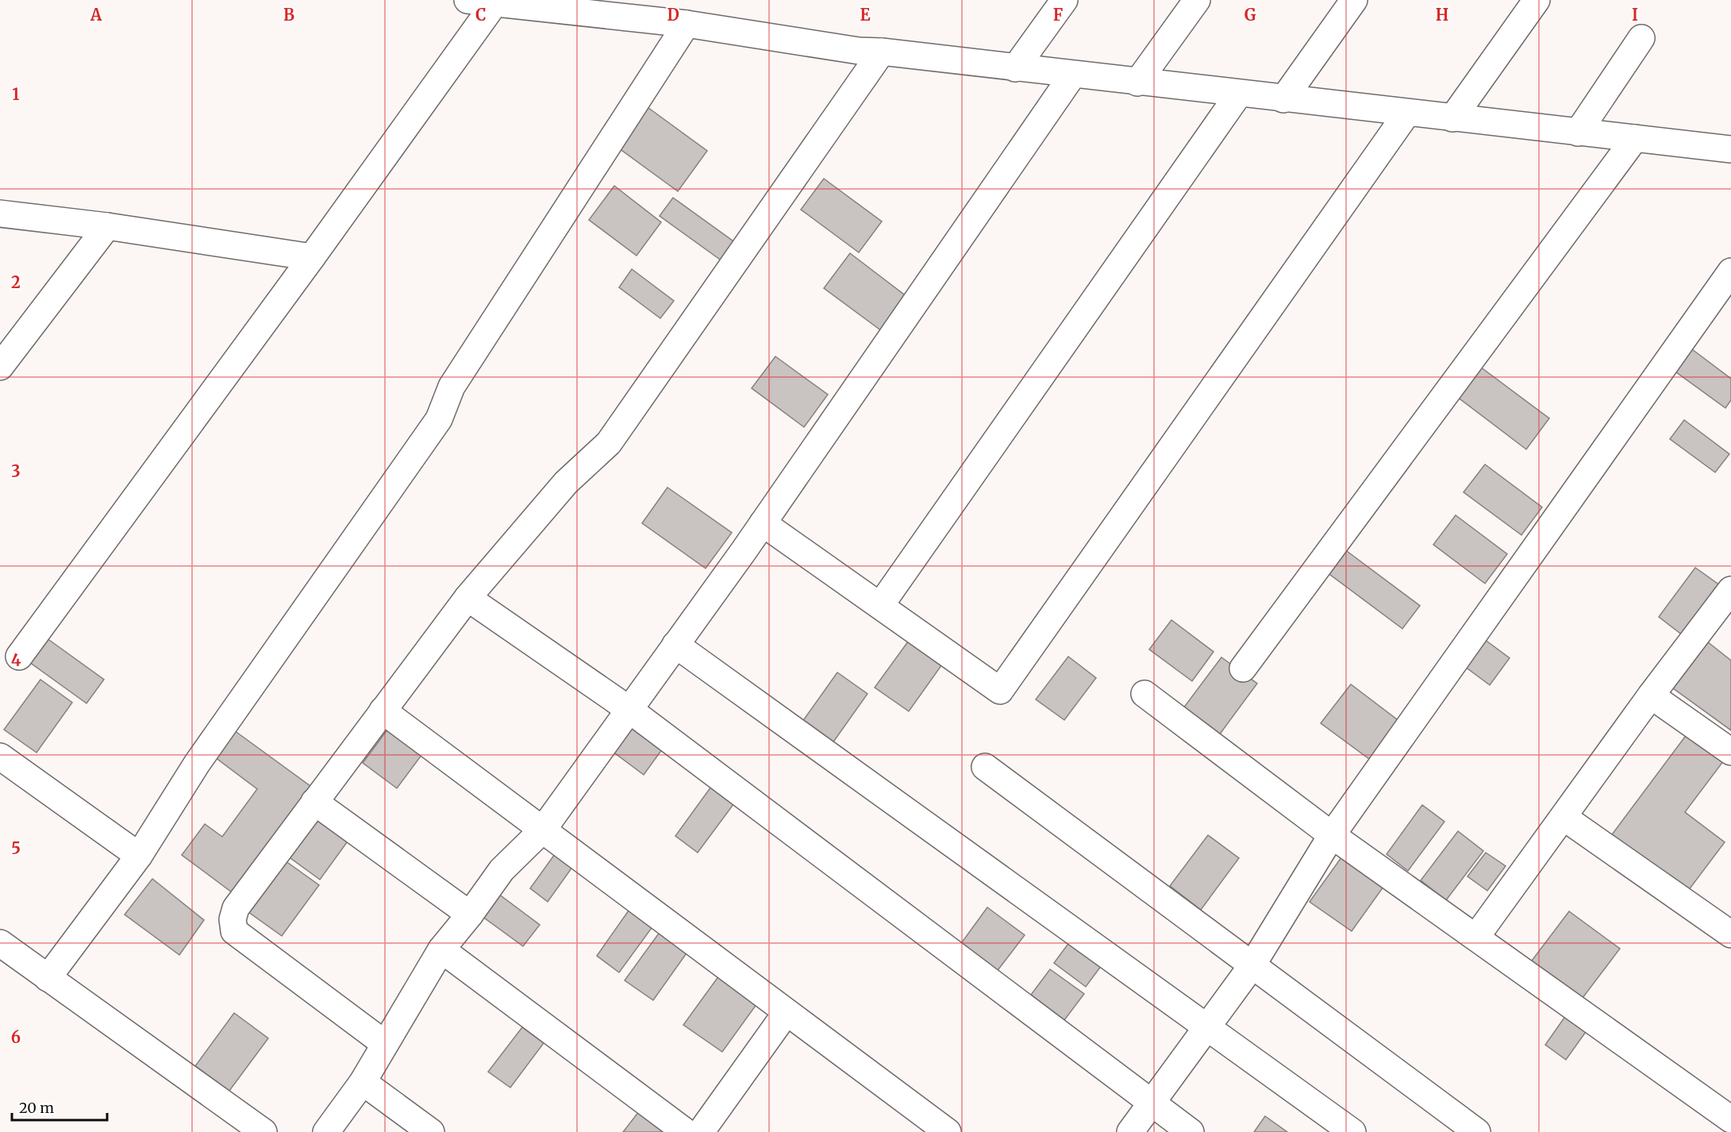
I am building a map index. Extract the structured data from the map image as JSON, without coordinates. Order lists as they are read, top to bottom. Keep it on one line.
{"scale_bar":"20 m","grid":{"columns":["A","B","C","D","E","F","G","H","I"],"rows":["1","2","3","4","5","6"]}}
